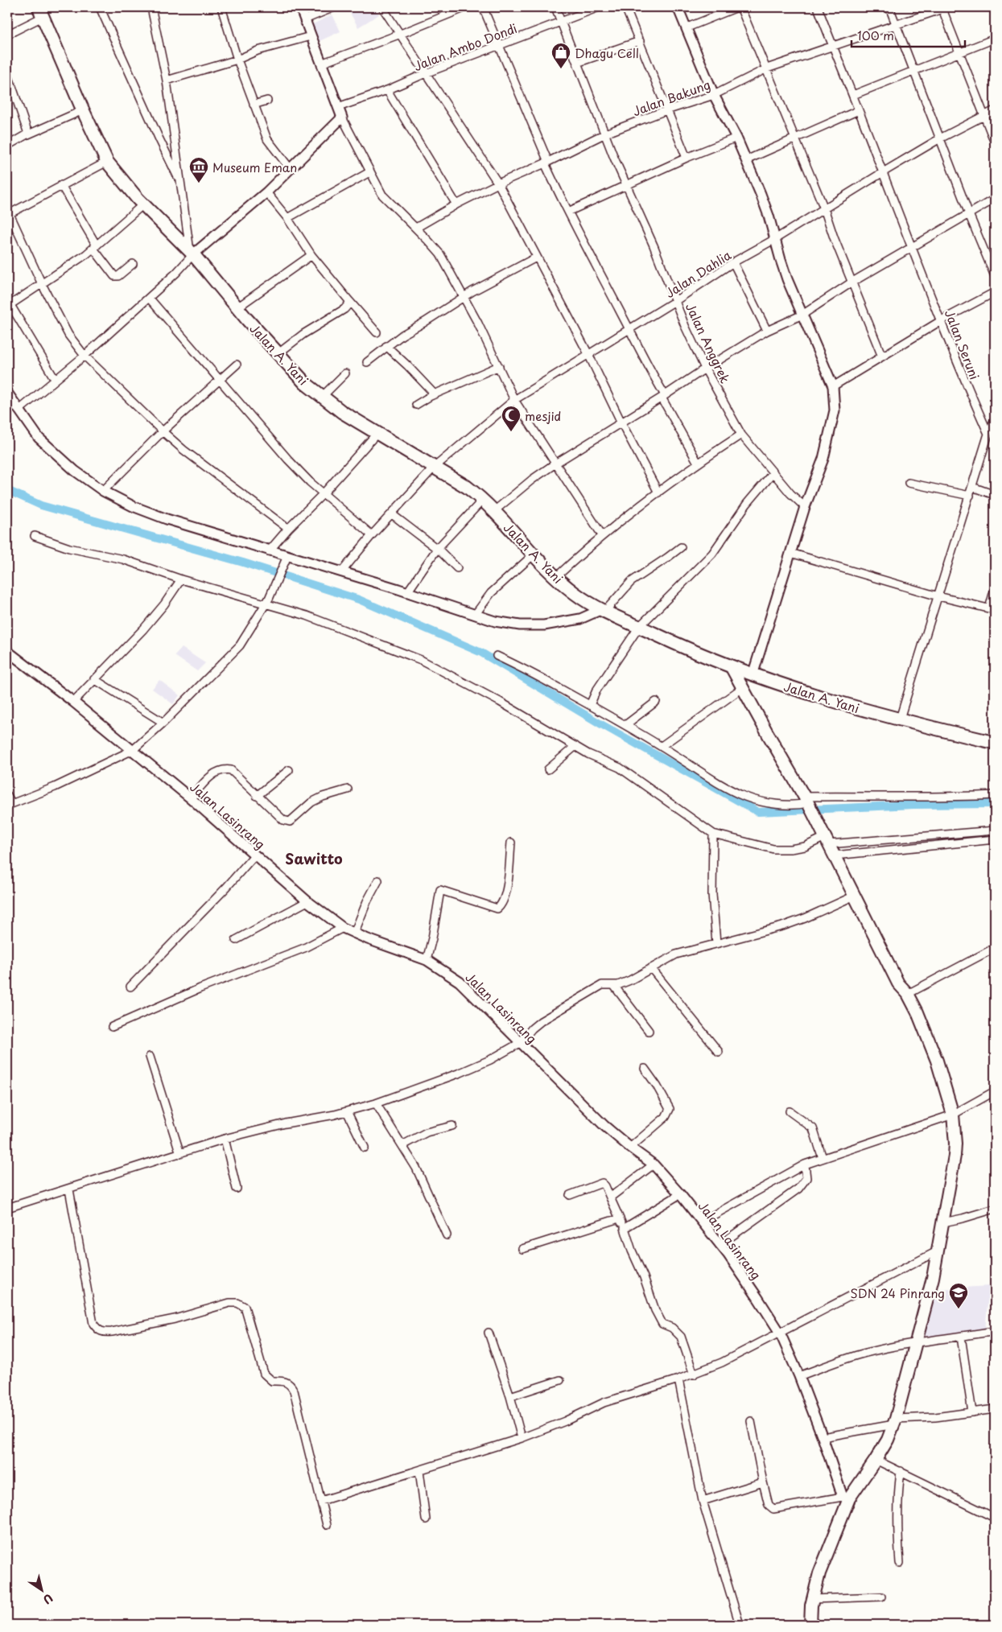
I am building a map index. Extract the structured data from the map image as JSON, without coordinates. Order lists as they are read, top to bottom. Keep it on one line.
{"streets":{"highway":["Jalan A. Yani"],"street":["Jalan Ambo Dondi","Jalan Bakung","Jalan Dahlia","Jalan Anggrek","Jalan Seruni","Jalan Lasinrang"]},"crossings":[["Jalan Ambo Dondi","Jalan Anggrek"],["Jalan Bakung","Jalan Anggrek"],["Jalan Bakung","Jalan Seruni"],["Jalan Dahlia","Jalan Anggrek"],["Jalan Dahlia","Jalan Seruni"],["Jalan Dahlia","Jalan A. Yani"]],"districts":["Sawitto"],"places":{"shop":["Dhagu Cell"],"museum":["Museum Eman"],"mosque":["mesjid"],"school or university":["SDN 24 Pinrang"]},"scale_bar":"100 m","north":"bottom right"}
